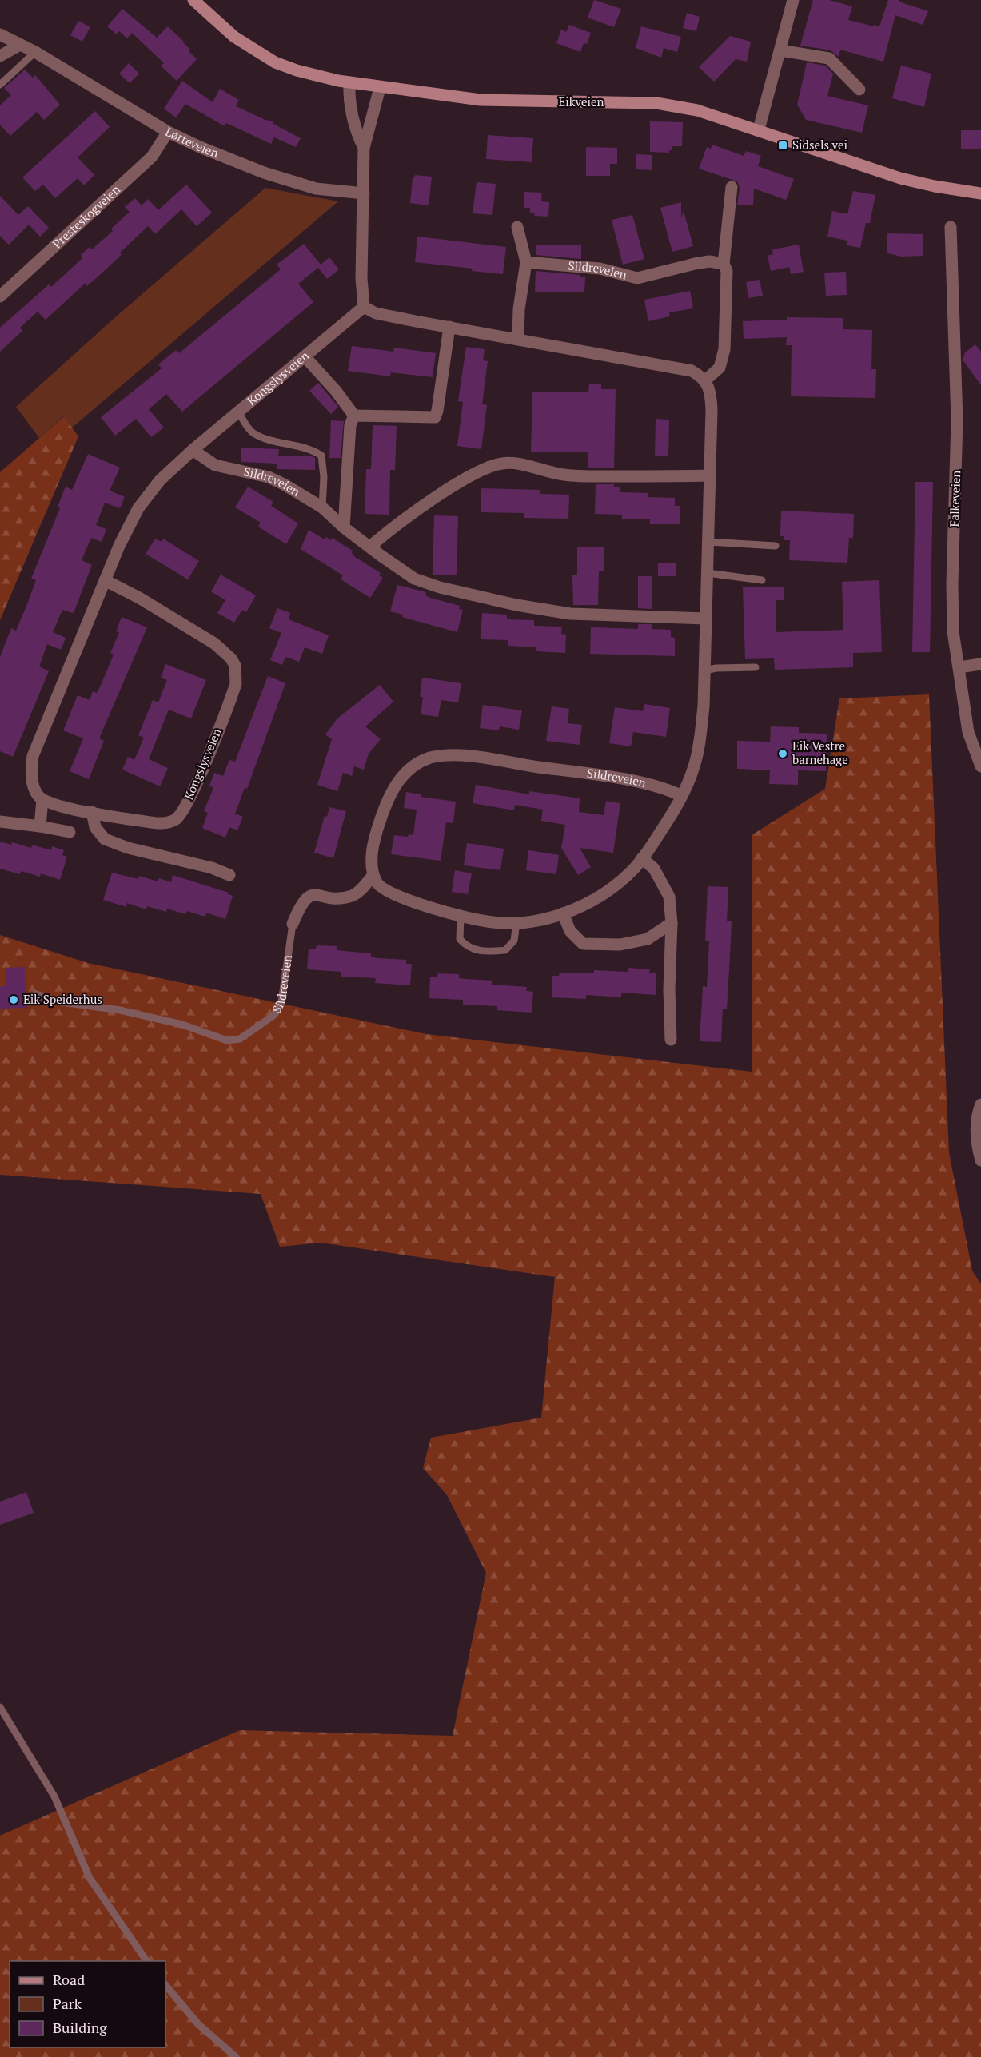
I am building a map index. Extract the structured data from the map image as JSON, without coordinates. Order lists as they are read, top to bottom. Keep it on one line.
{"streets":{"main road":["Eikveien"],"street":["Lørteveien","Presteskogveien","Sildreveien","Kongslysveien","Falkeveien"]},"crossings":[["Lørteveien","Presteskogveien"],["Sildreveien","Kongslysveien"]],"places":{"transit":["Sidsels vei"],"other":["Eik Vestre barnehage","Eik Speiderhus"]},"legend":["Road","Park","Building"]}
